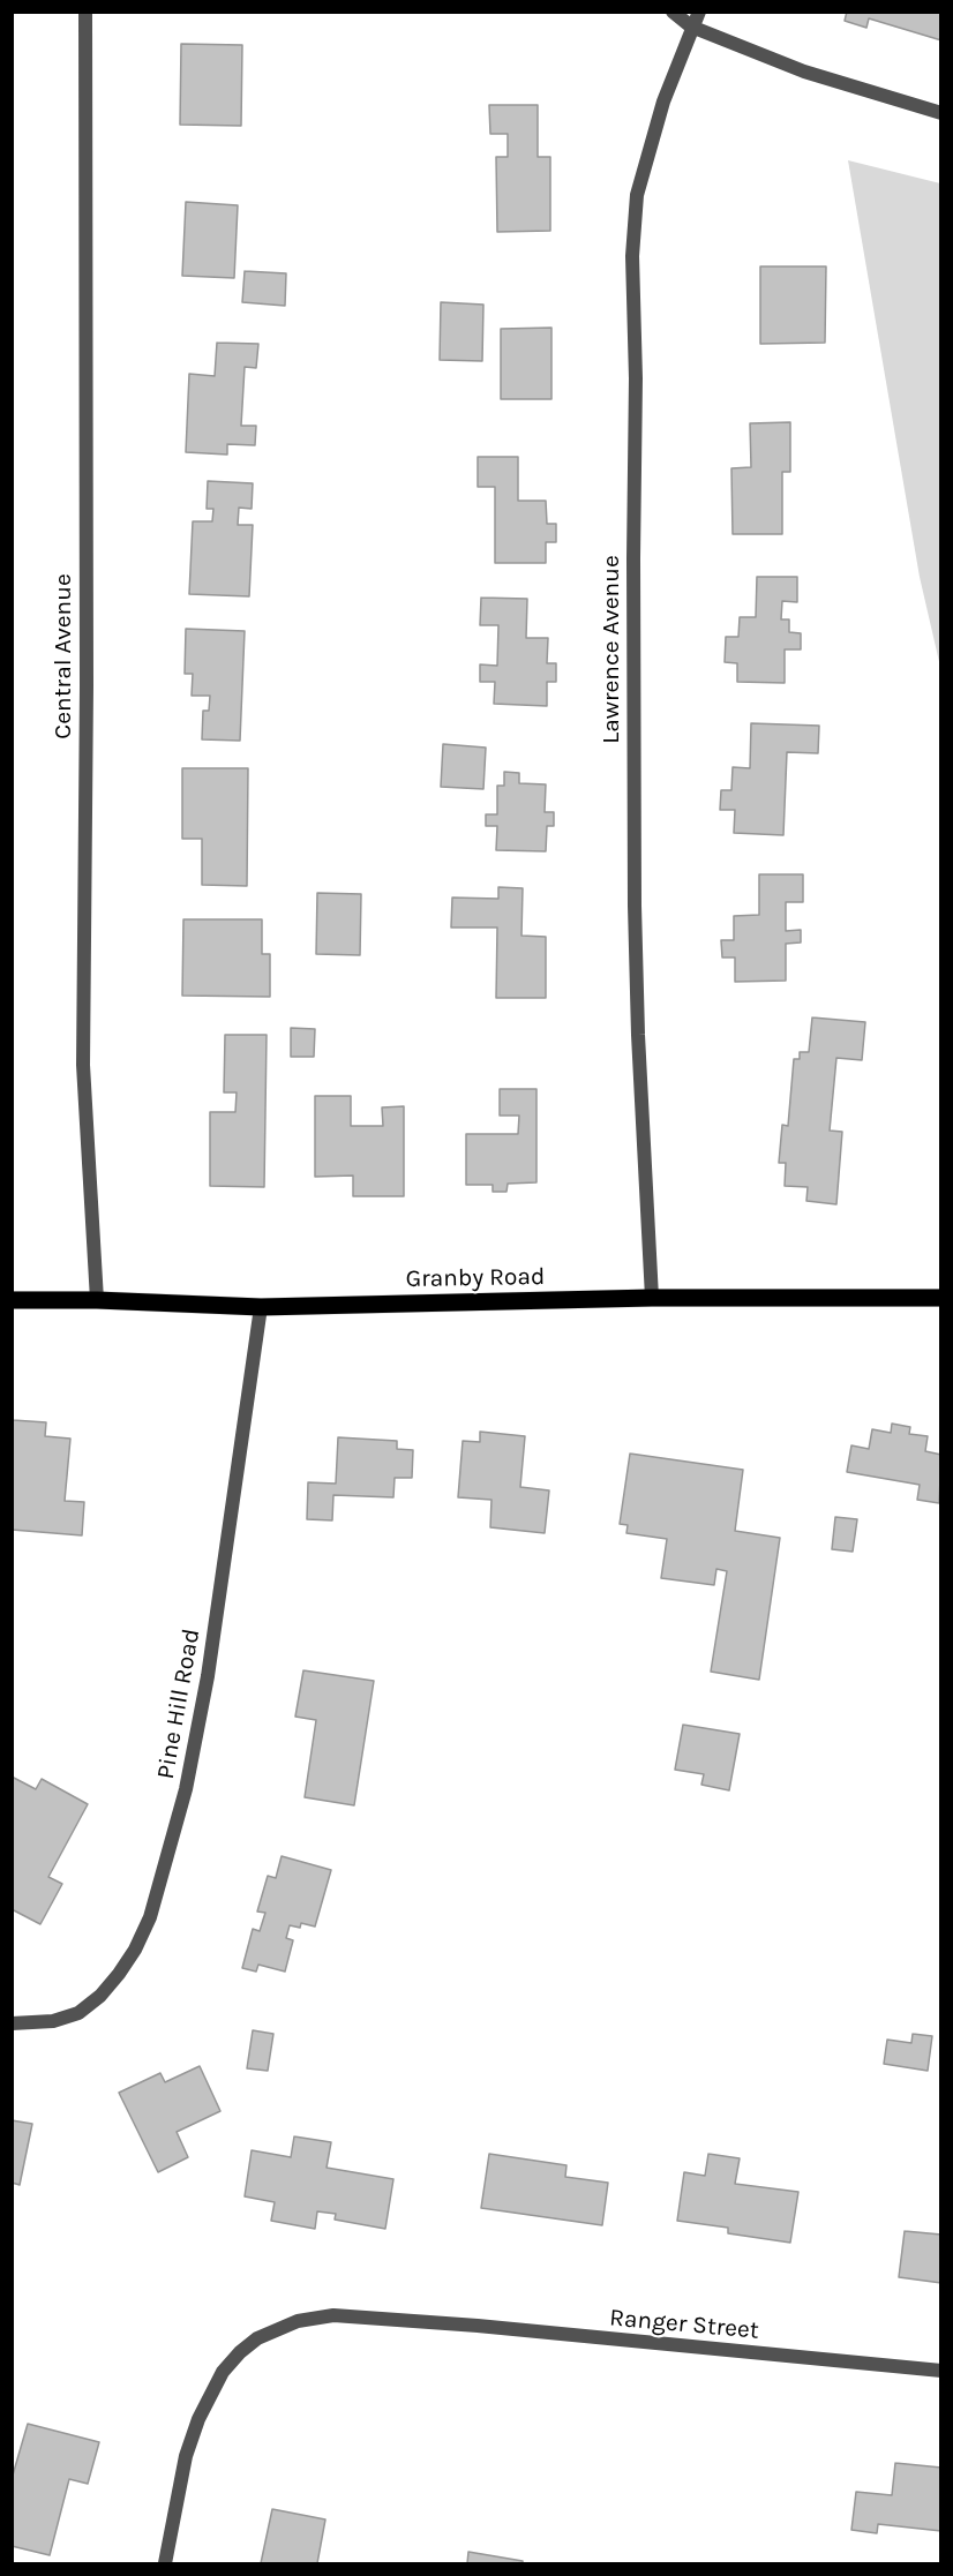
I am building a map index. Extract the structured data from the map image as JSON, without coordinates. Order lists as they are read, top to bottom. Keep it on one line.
{"streets":{"main road":["Granby Road"],"street":["Lawrence Avenue","Central Avenue","Pine Hill Road","Ranger Street"]},"crossings":[["Lawrence Avenue","Granby Road"],["Central Avenue","Granby Road"],["Granby Road","Pine Hill Road"]]}
